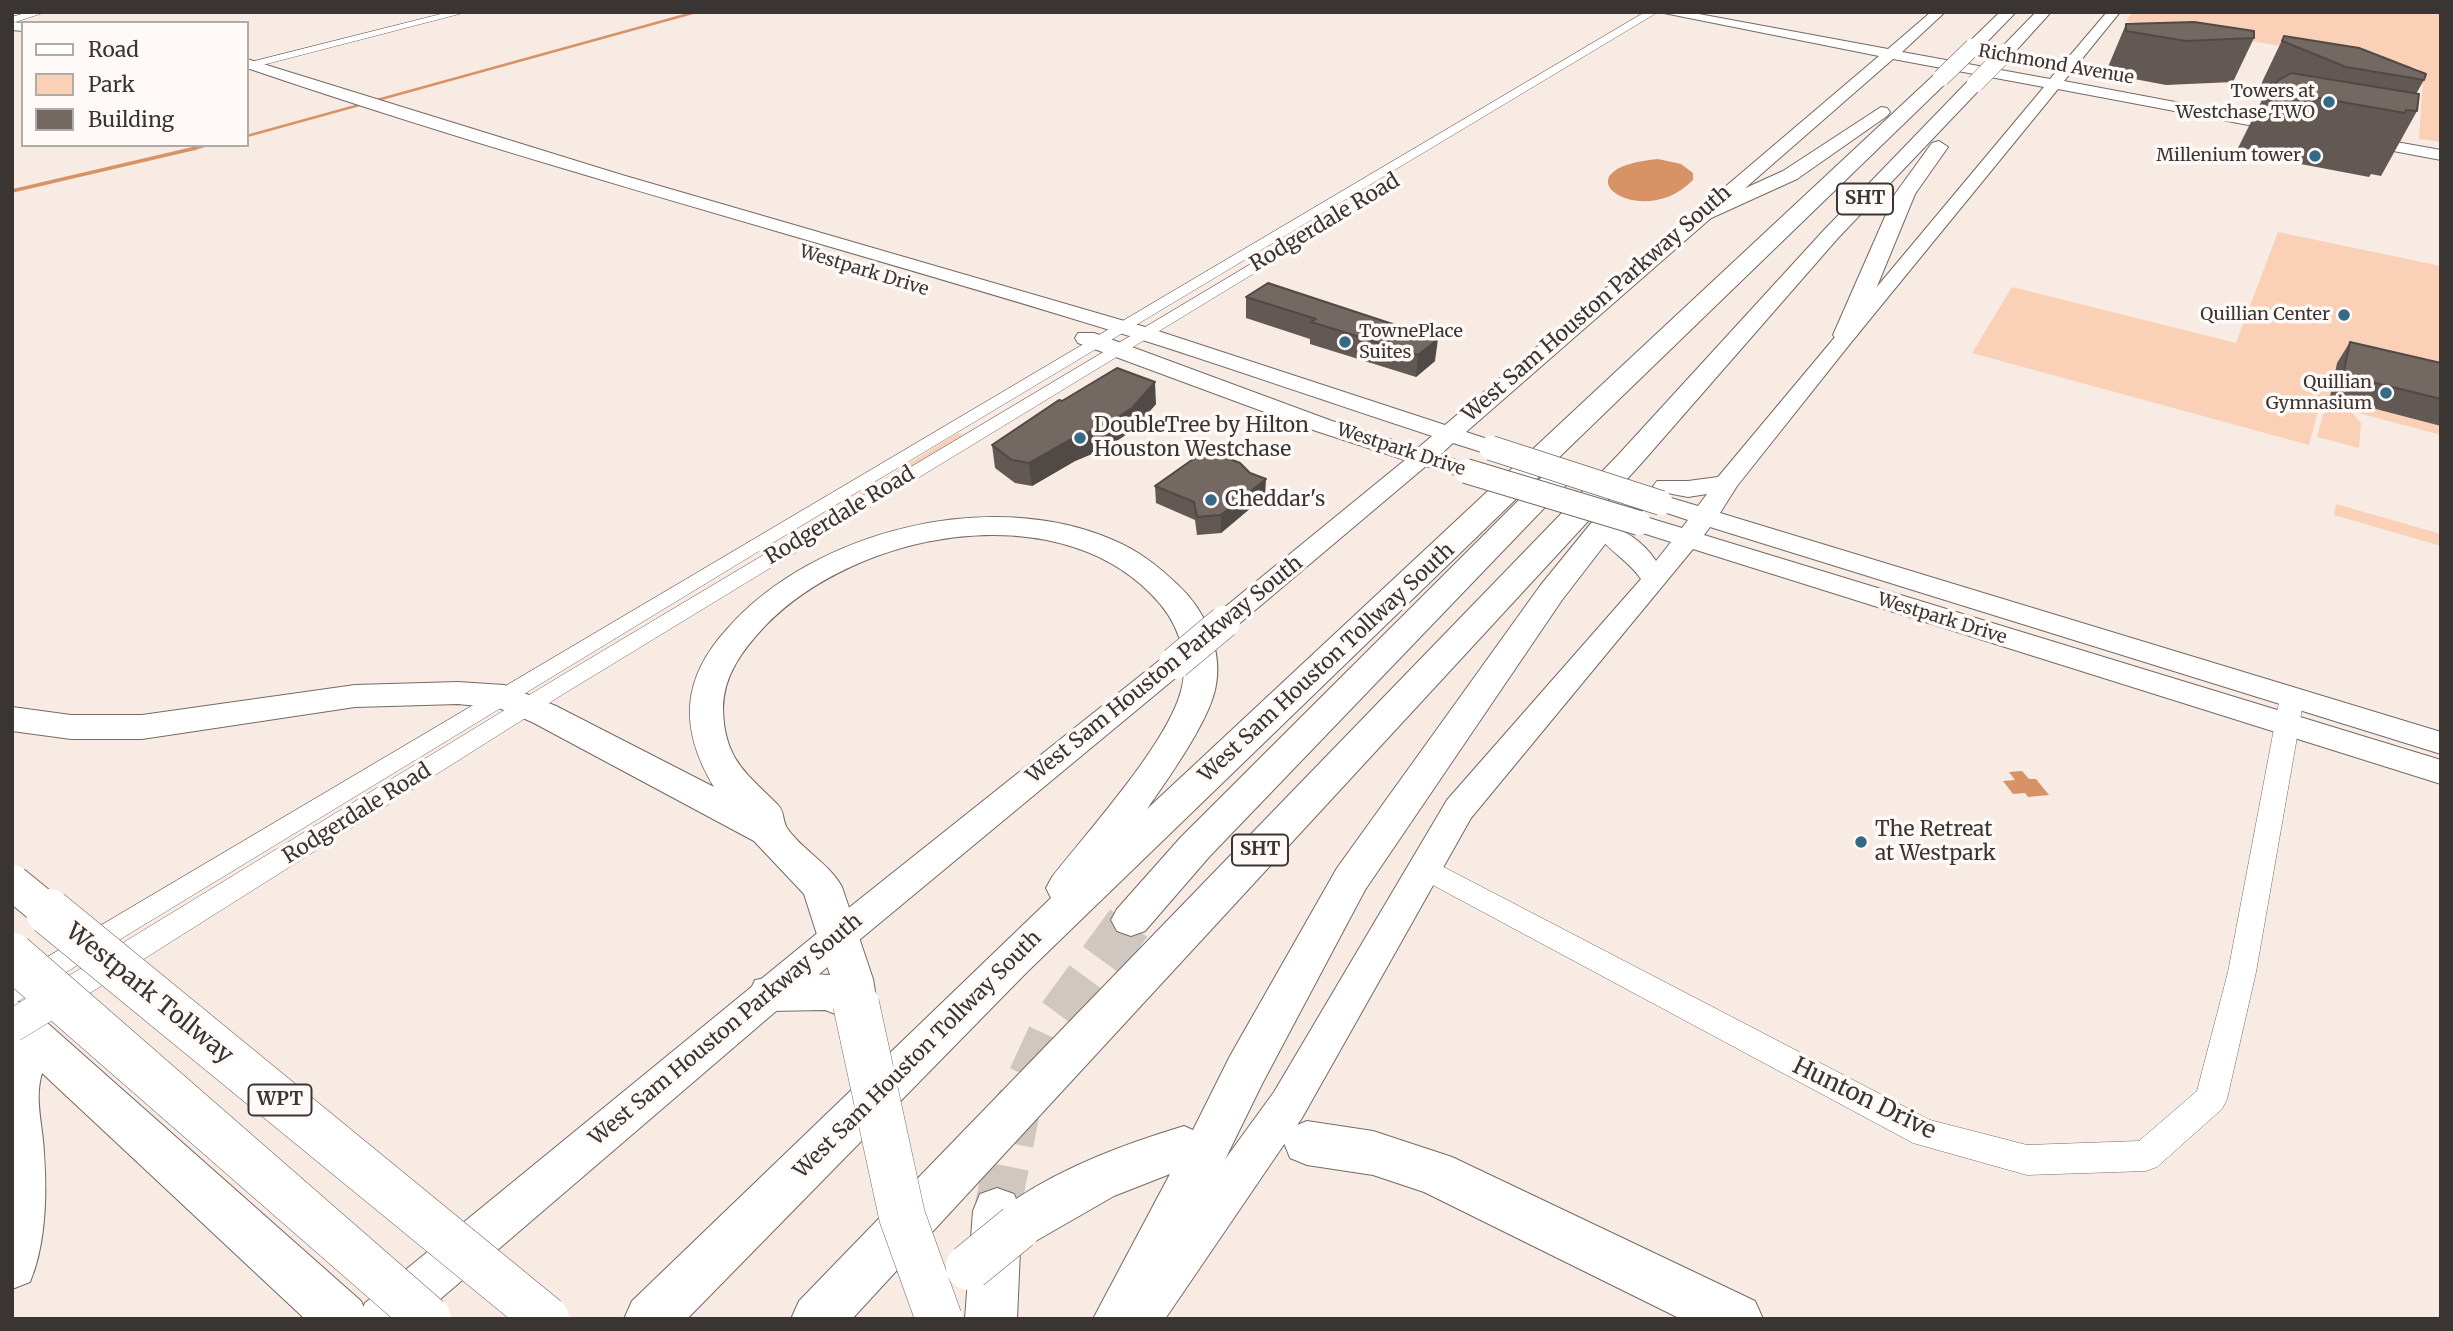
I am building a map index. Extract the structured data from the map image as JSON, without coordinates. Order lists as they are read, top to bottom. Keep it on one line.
{"streets":{"highway":["SHT","West Sam Houston Tollway South","Westpark Tollway","WPT"],"main road":["Richmond Avenue","Westpark Drive","West Sam Houston Parkway South"],"street":["Rodgerdale Road","Hunton Drive"]},"crossings":[["Richmond Avenue","Rodgerdale Road"],["Richmond Avenue","West Sam Houston Parkway South"],["SHT","Westpark Drive"],["Rodgerdale Road","Westpark Drive"],["Westpark Drive","West Sam Houston Parkway South"],["Westpark Drive","Hunton Drive"]],"places":["Towers at Westchase TWO","Millenium tower","Quillian Center","TownePlace Suites","Quillian Gymnasium","DoubleTree by Hilton Houston Westchase","Cheddar's","The Retreat at Westpark"],"legend":["Road","Park","Building"]}
